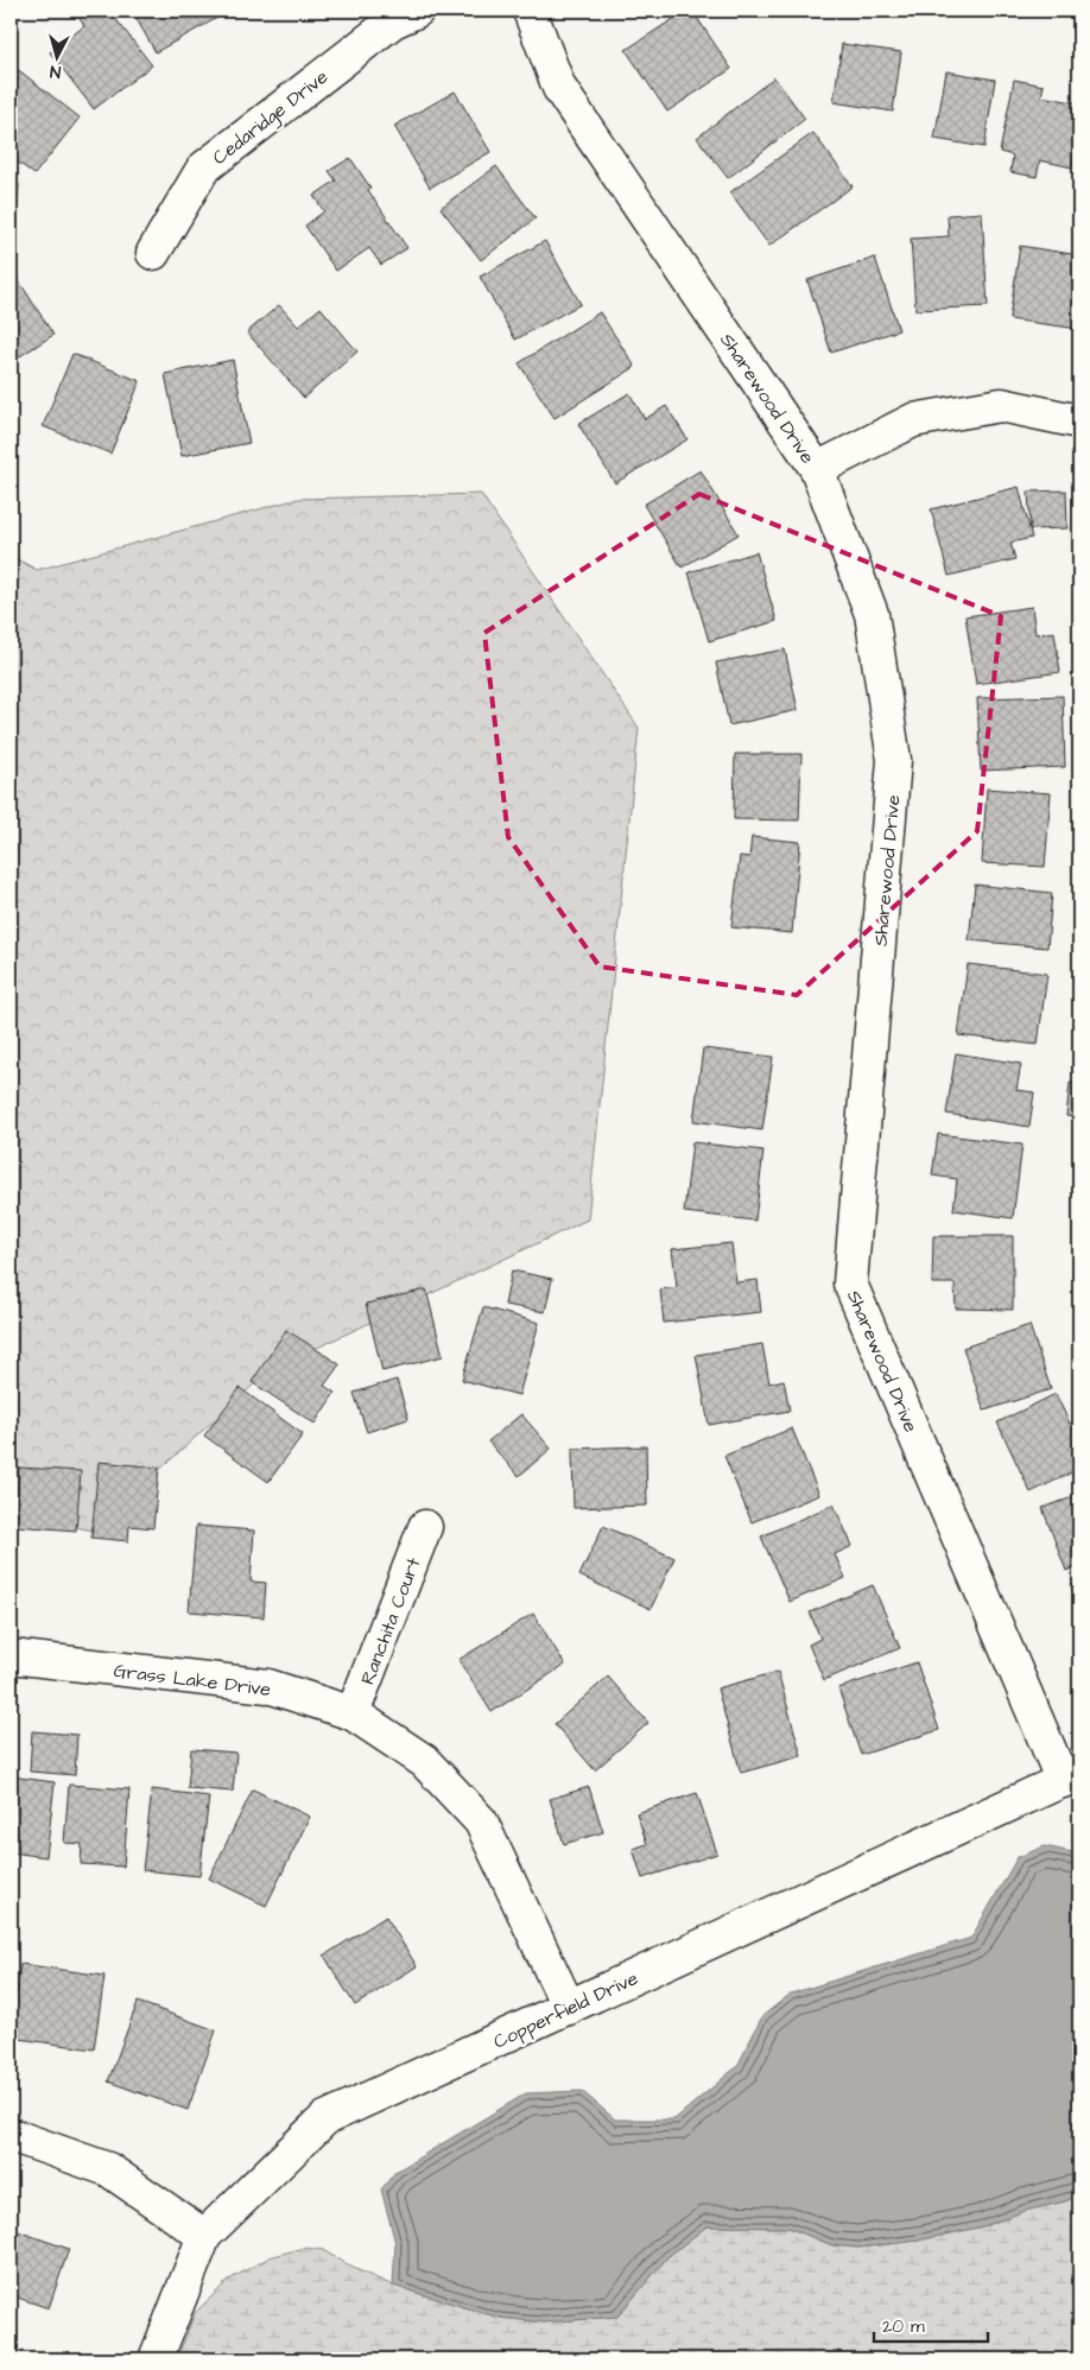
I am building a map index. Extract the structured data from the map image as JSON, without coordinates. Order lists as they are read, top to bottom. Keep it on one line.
{"streets":{"street":["Cedaridge Drive","Sharewood Drive","Ranchita Court","Grass Lake Drive","Copperfield Drive"]},"crossings":[["Sharewood Drive","Copperfield Drive"],["Ranchita Court","Grass Lake Drive"],["Grass Lake Drive","Copperfield Drive"]],"scale_bar":"20 m","north":"bottom"}
